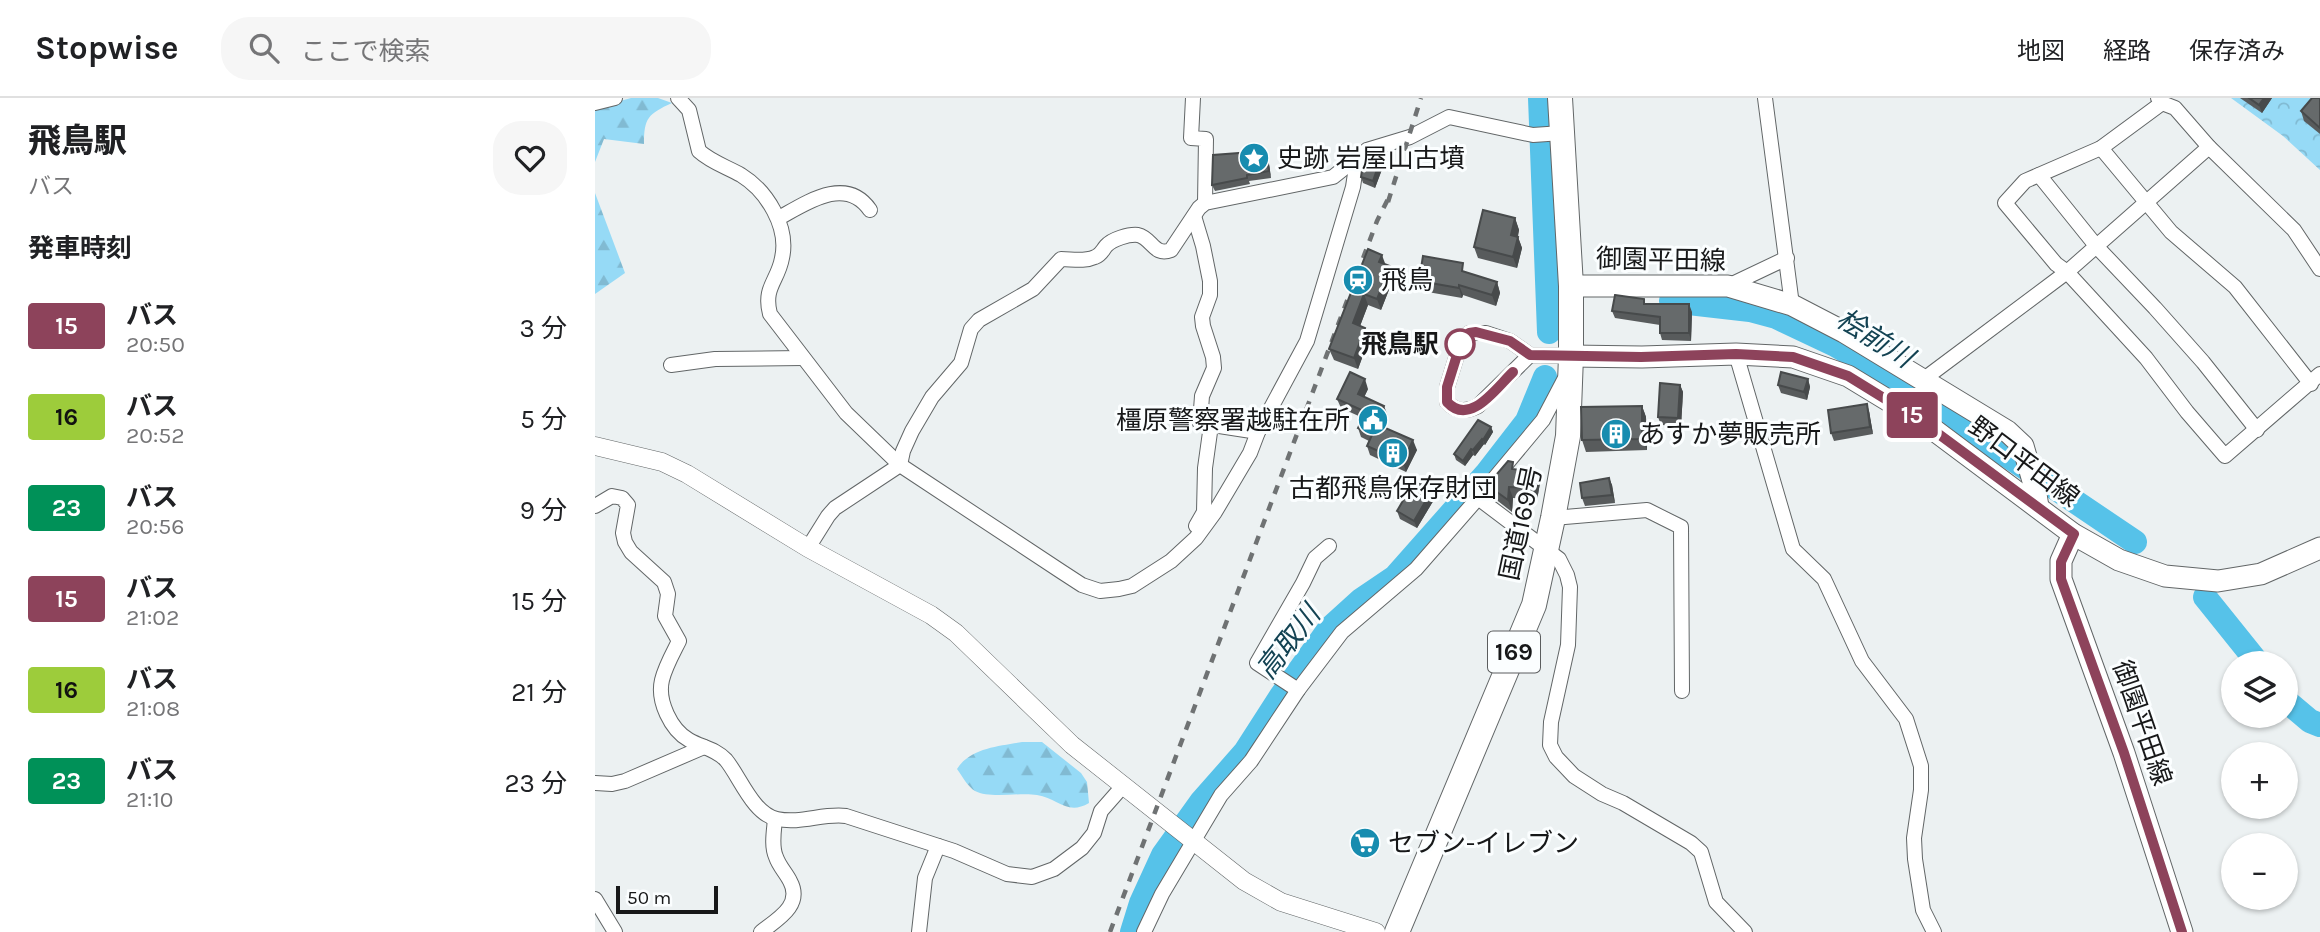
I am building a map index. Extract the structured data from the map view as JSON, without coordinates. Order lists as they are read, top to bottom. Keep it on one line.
{"streets":{"highway":["国道169号","169"],"main road":["御園平田線","野口平田線"]},"crossings":[["御園平田線","野口平田線"],["御園平田線","国道169号"],["野口平田線","国道169号"]],"water":["桧前川","高取川"],"places":{"place":["史跡 岩屋山古墳"],"station":["飛鳥"],"other":["飛鳥駅"],"public building":["橿原警察署越駐在所"],"building":["あすか夢販売所","古都飛鳥保存財団"],"supermarket":["セブン-イレブン"]},"lines":["bus line 15"],"scale_bar":"50 m","page":{"header":"Stopwise","search":"ここで検索","nav":["地図","経路","保存済み"],"heading":[["飛鳥駅","バス"],"発車時刻"],"on_map":"15","list":[{"mark":"15","name":"バス","note":"20:50","value":"3 分"},{"mark":"16","name":"バス","note":"20:52","value":"5 分"},{"mark":"23","name":"バス","note":"20:56","value":"9 分"},{"mark":"15","name":"バス","note":"21:02","value":"15 分"},{"mark":"16","name":"バス","note":"21:08","value":"21 分"},{"mark":"23","name":"バス","note":"21:10","value":"23 分"}],"map_buttons":["+","−"],"scale":"50 m"}}
